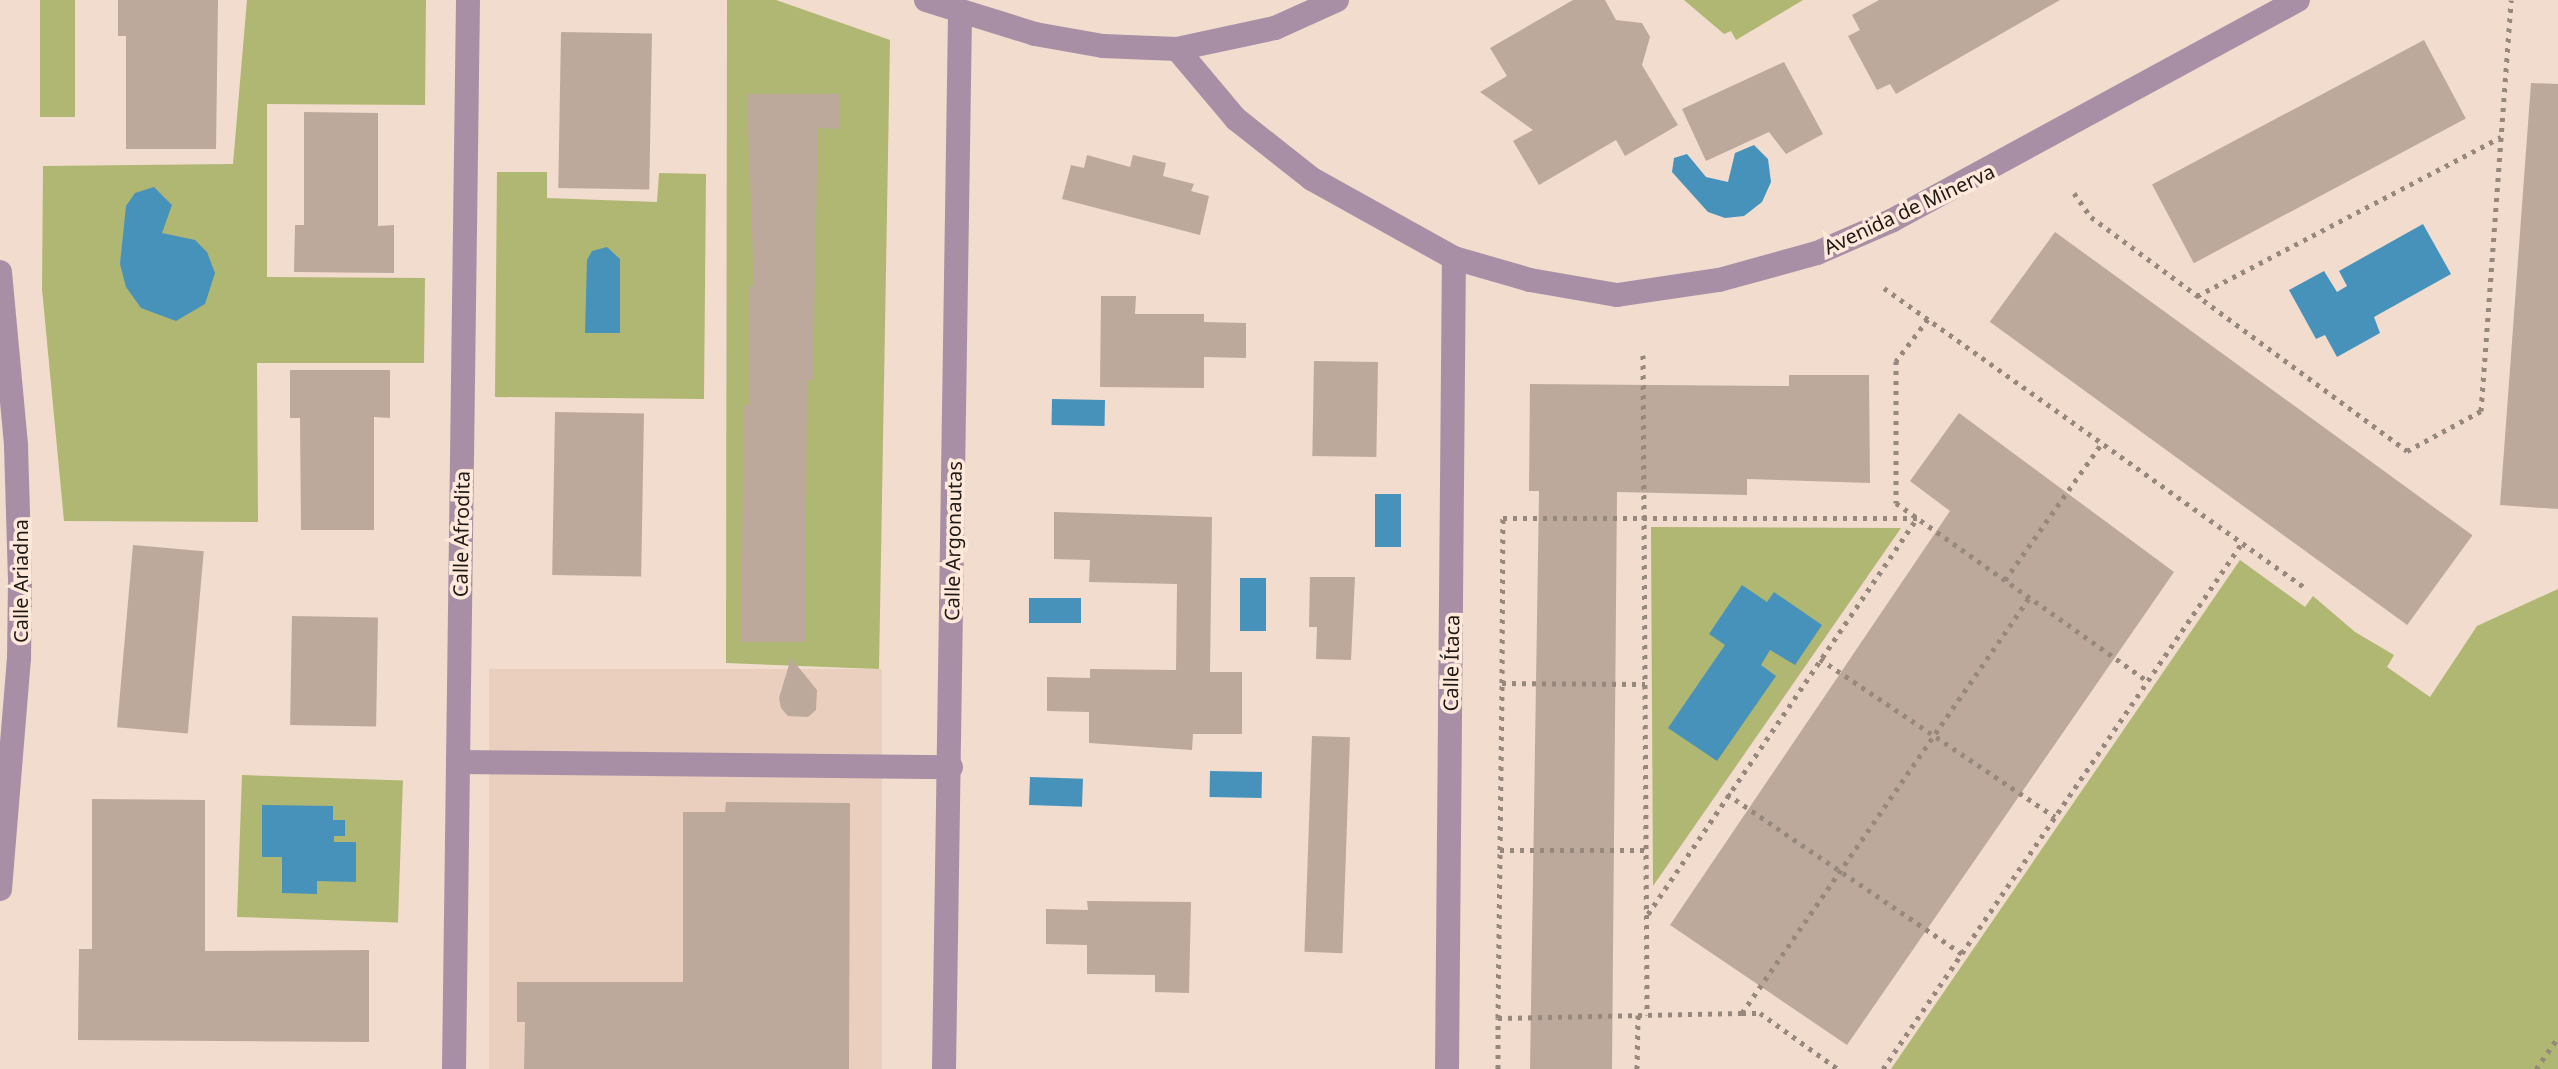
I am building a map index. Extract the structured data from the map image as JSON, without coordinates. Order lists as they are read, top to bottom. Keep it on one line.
{"streets":{"street":["Avenida de Minerva","Calle Afrodita","Calle Argonautas","Calle Ariadna","Calle Ítaca"]},"crossings":[["Avenida de Minerva","Calle Ítaca"]]}
